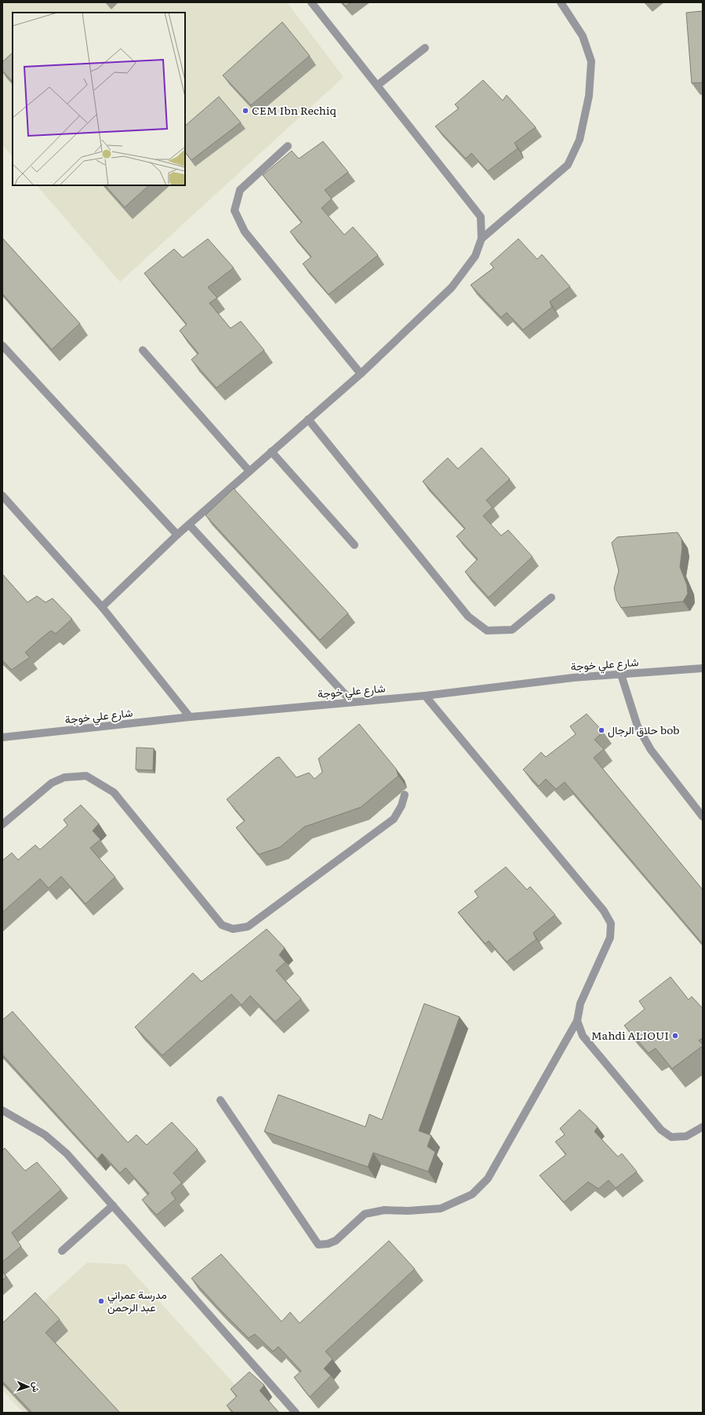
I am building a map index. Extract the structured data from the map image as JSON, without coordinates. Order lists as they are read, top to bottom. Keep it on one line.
{"streets":{"street":["شارع علي خوجة"]},"places":["CEM Ibn Rechiq","حلاق الرجال bob","Mahdi ALIOUI","مدرسة عمراني عبد الرحمن"],"north":"right"}
